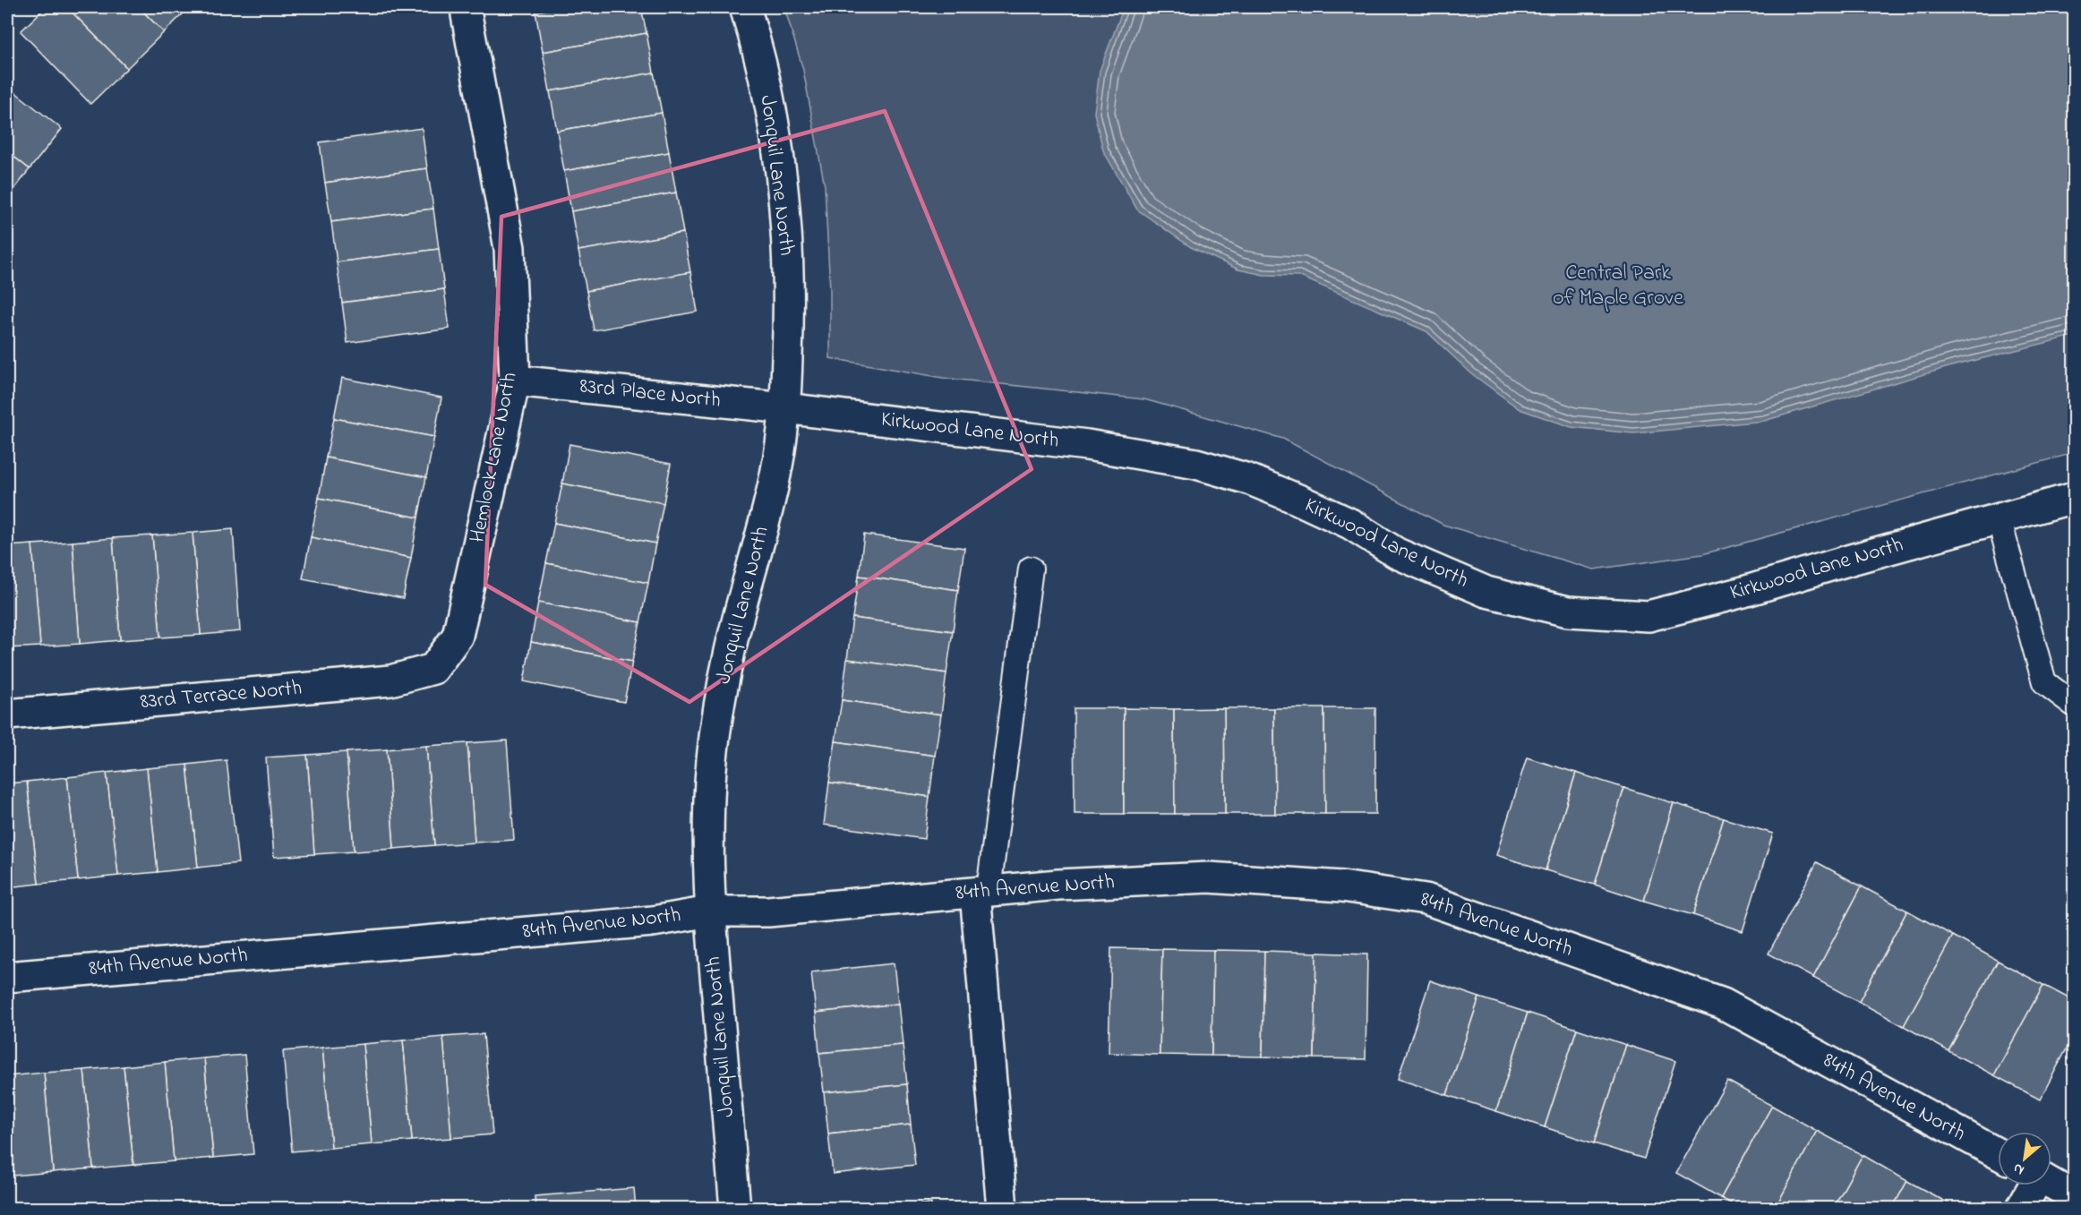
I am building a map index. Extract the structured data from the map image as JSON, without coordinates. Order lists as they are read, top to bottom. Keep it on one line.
{"streets":{"street":["Jonquil Lane North","83rd Place North","Kirkwood Lane North","Hemlock Lane North","83rd Terrace North","84th Avenue North"]},"crossings":[["Jonquil Lane North","83rd Place North"],["Jonquil Lane North","Kirkwood Lane North"],["Jonquil Lane North","84th Avenue North"],["83rd Place North","Kirkwood Lane North"],["83rd Place North","Hemlock Lane North"],["Hemlock Lane North","83rd Terrace North"]],"parks":["Central Park of Maple Grove"],"north":"bottom left"}
